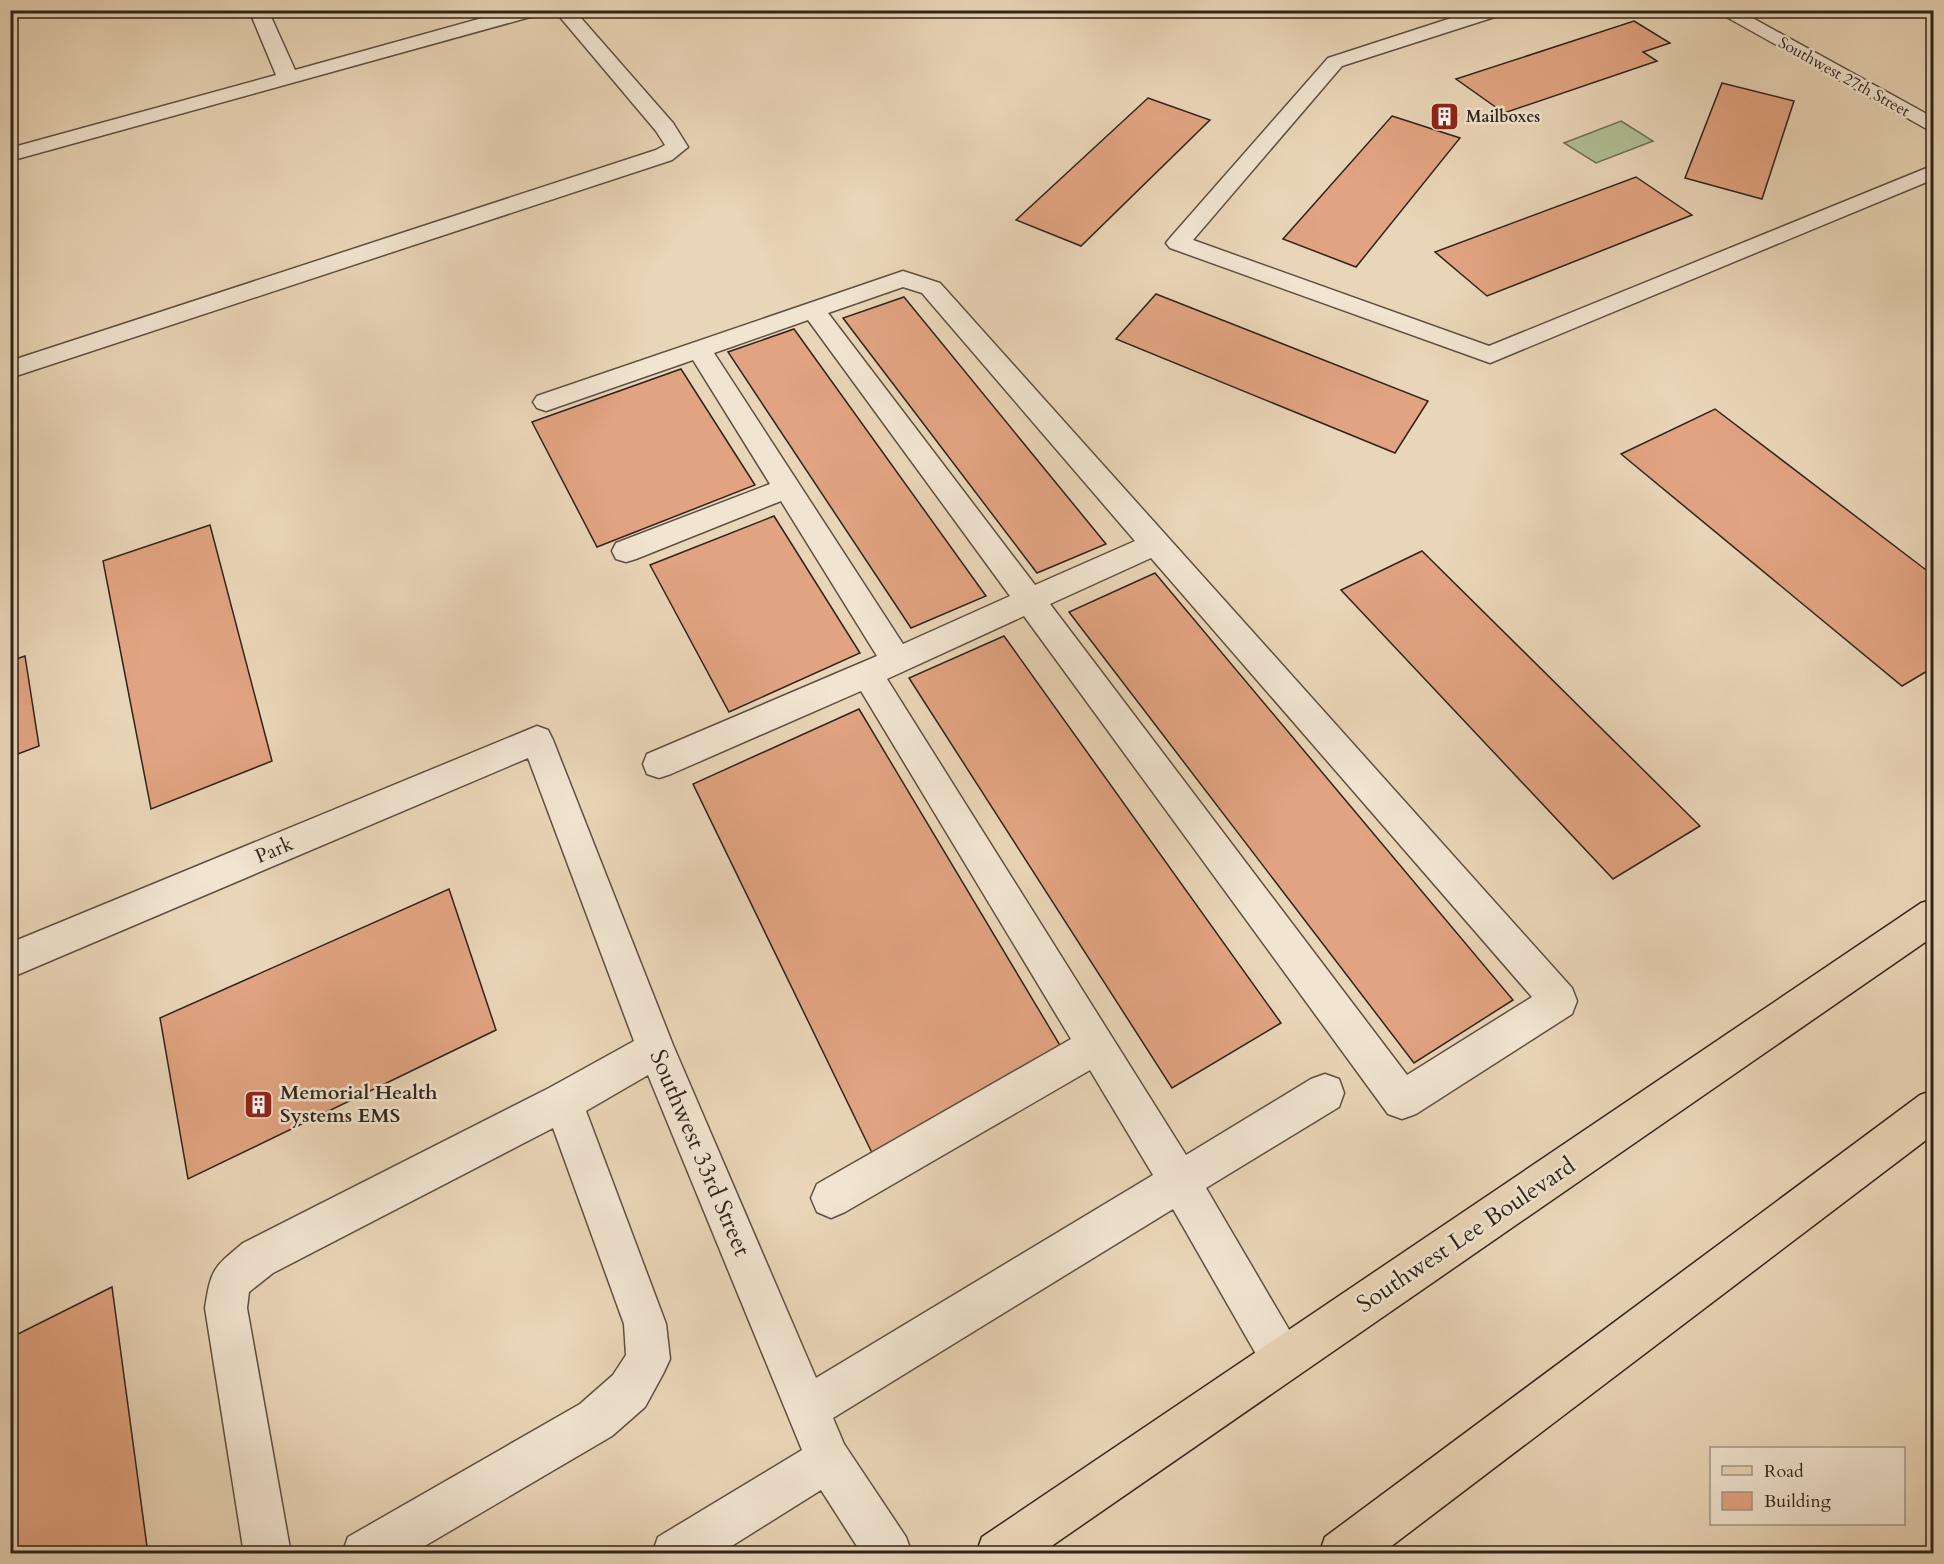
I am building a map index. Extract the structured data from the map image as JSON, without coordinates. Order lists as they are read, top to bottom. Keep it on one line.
{"streets":{"main road":["Southwest Lee Boulevard"],"street":["Southwest 27th Street","Park","Southwest 33rd Street"]},"crossings":[["Park","Southwest 33rd Street"]],"places":{"building":["Mailboxes","Memorial Health Systems EMS"]},"legend":["Road","Building"]}
